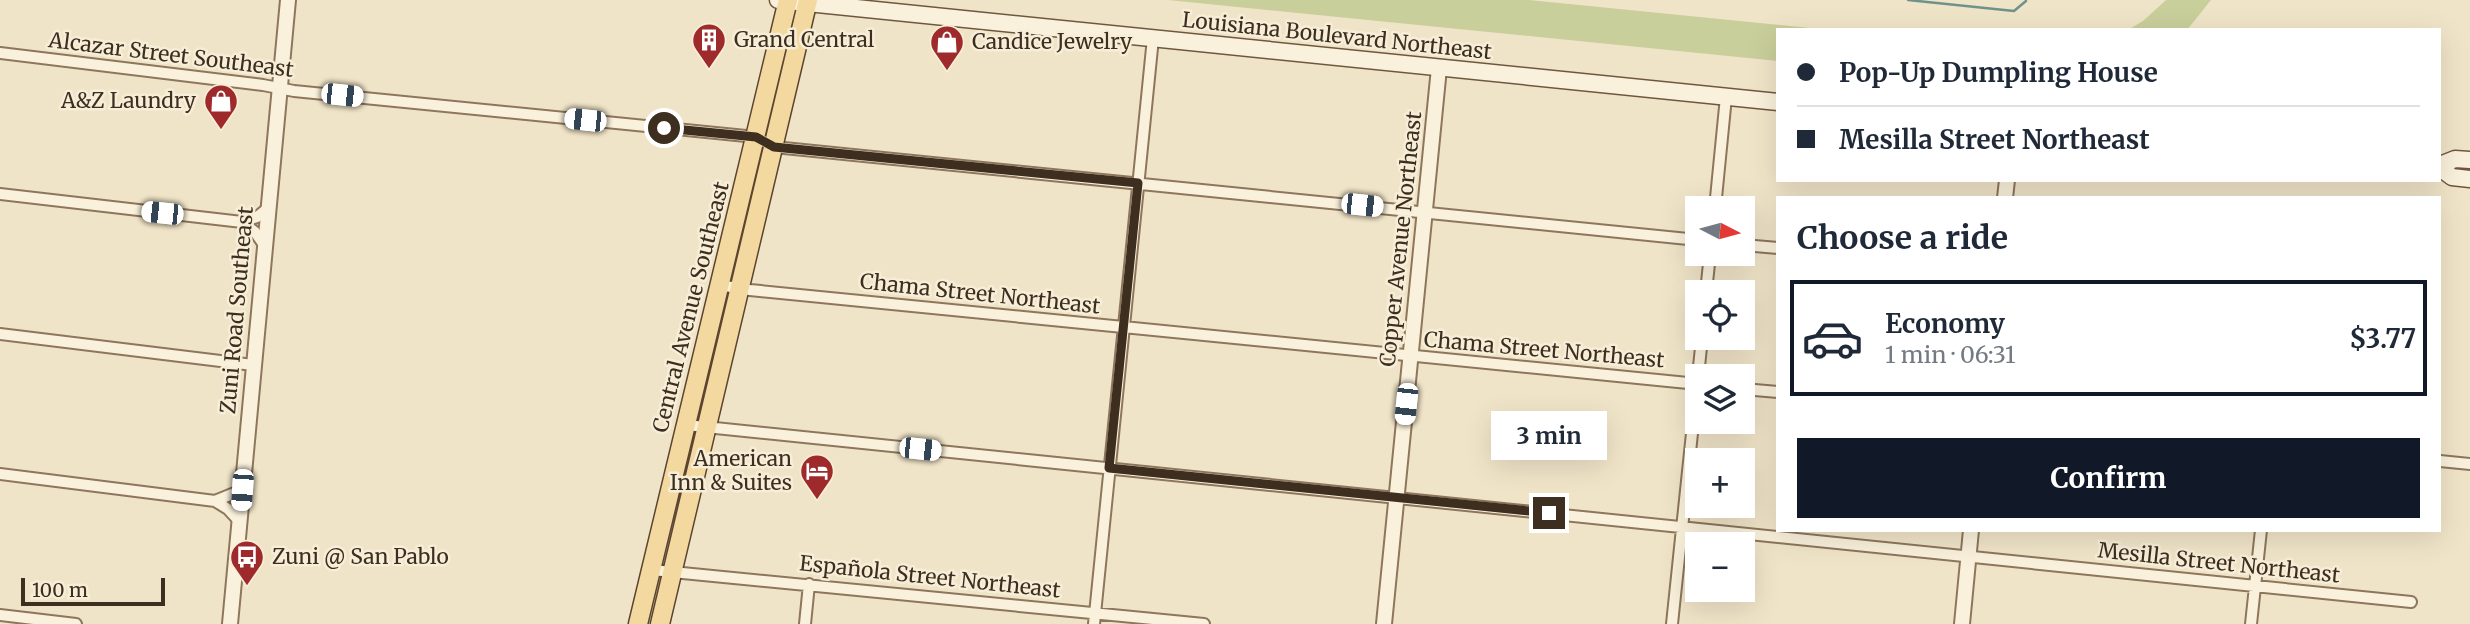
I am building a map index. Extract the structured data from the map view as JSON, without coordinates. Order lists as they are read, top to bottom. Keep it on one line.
{"streets":{"main road":["Louisiana Boulevard Northeast","Central Avenue Southeast"],"street":["Alcazar Street Southeast","Copper Avenue Northeast","Chama Street Northeast","Zuni Road Southeast","Mesilla Street Northeast","Española Street Northeast"]},"crossings":[["Louisiana Boulevard Northeast","Copper Avenue Northeast"],["Louisiana Boulevard Northeast","Central Avenue Southeast"],["Alcazar Street Southeast","Central Avenue Southeast"],["Alcazar Street Southeast","Zuni Road Southeast"],["Copper Avenue Northeast","Chama Street Northeast"],["Copper Avenue Northeast","Mesilla Street Northeast"],["Chama Street Northeast","Central Avenue Southeast"],["Central Avenue Southeast","Mesilla Street Northeast"],["Central Avenue Southeast","Española Street Northeast"]],"places":{"building":["Grand Central"],"shop":["Candice Jewelry","A&Z Laundry"],"hotel":["American Inn & Suites"],"bus stop":["Zuni @ San Pablo"]},"scale_bar":"100 m","north":"right","page":{"banner":["Pop-Up Dumpling House","Mesilla Street Northeast"],"map_buttons":["+","−"],"heading":"Choose a ride","list":[{"name":"Economy","note":"1 min · 06:31","value":"$3.77"}],"bubble":"3 min","buttons":"Confirm","scale":"100 m"}}
